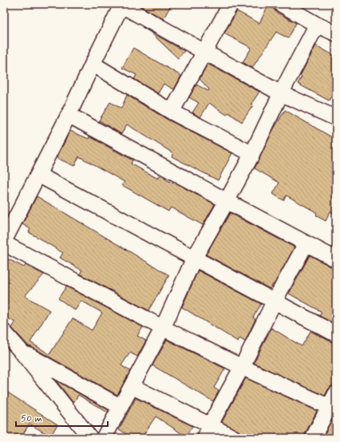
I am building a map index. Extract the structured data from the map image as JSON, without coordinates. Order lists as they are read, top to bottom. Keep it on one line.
{"scale_bar":"50 m"}
